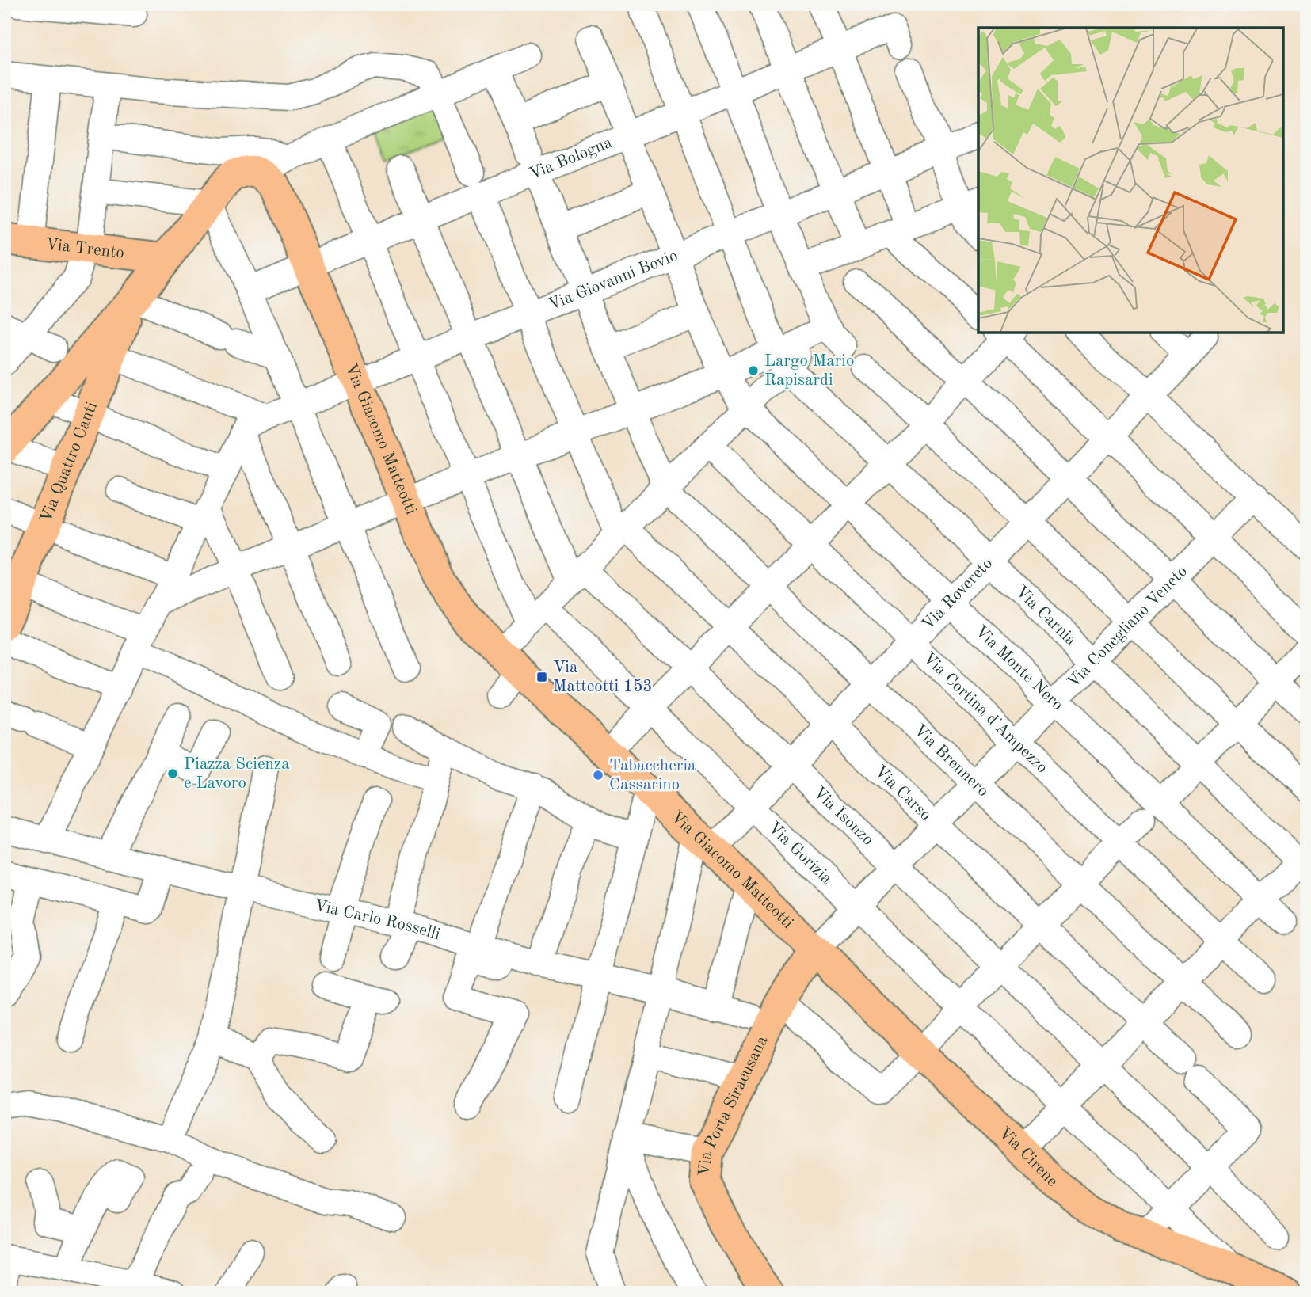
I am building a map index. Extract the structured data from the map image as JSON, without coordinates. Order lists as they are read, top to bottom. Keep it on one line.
{"streets":{"main road":["Via Trento","Via Giacomo Matteotti","Via Quattro Canti","Via Porta Siracusana","Via Cirene"],"street":["Via Bologna","Via Giovanni Bovio","Via Rovereto","Via Carnia","Via Conegliano Veneto","Via Monte Nero","Via Cortina d'Ampezzo","Via Brennero","Via Carso","Via Isonzo","Via Gorizia","Via Carlo Rosselli"]},"crossings":[["Via Bologna","Via Giacomo Matteotti"],["Via Bologna","Via Monte Nero"],["Via Giovanni Bovio","Via Giacomo Matteotti"],["Via Giovanni Bovio","Via Monte Nero"],["Via Giacomo Matteotti","Via Rovereto"],["Via Giacomo Matteotti","Via Conegliano Veneto"],["Via Giacomo Matteotti","Via Porta Siracusana"],["Via Giacomo Matteotti","Via Cirene"],["Via Rovereto","Via Carnia"],["Via Rovereto","Via Monte Nero"],["Via Rovereto","Via Cortina d'Ampezzo"],["Via Rovereto","Via Brennero"],["Via Rovereto","Via Carso"],["Via Rovereto","Via Isonzo"],["Via Rovereto","Via Gorizia"],["Via Carnia","Via Conegliano Veneto"],["Via Conegliano Veneto","Via Monte Nero"],["Via Conegliano Veneto","Via Cortina d'Ampezzo"],["Via Conegliano Veneto","Via Brennero"],["Via Conegliano Veneto","Via Carso"],["Via Conegliano Veneto","Via Isonzo"],["Via Conegliano Veneto","Via Gorizia"],["Via Conegliano Veneto","Via Porta Siracusana"],["Via Conegliano Veneto","Via Cirene"],["Via Porta Siracusana","Via Cirene"]],"places":{"other":["Largo Mario Rapisardi","Piazza Scienza e Lavoro","Tabaccheria Cassarino"],"transit":["Via Matteotti 153"]}}
